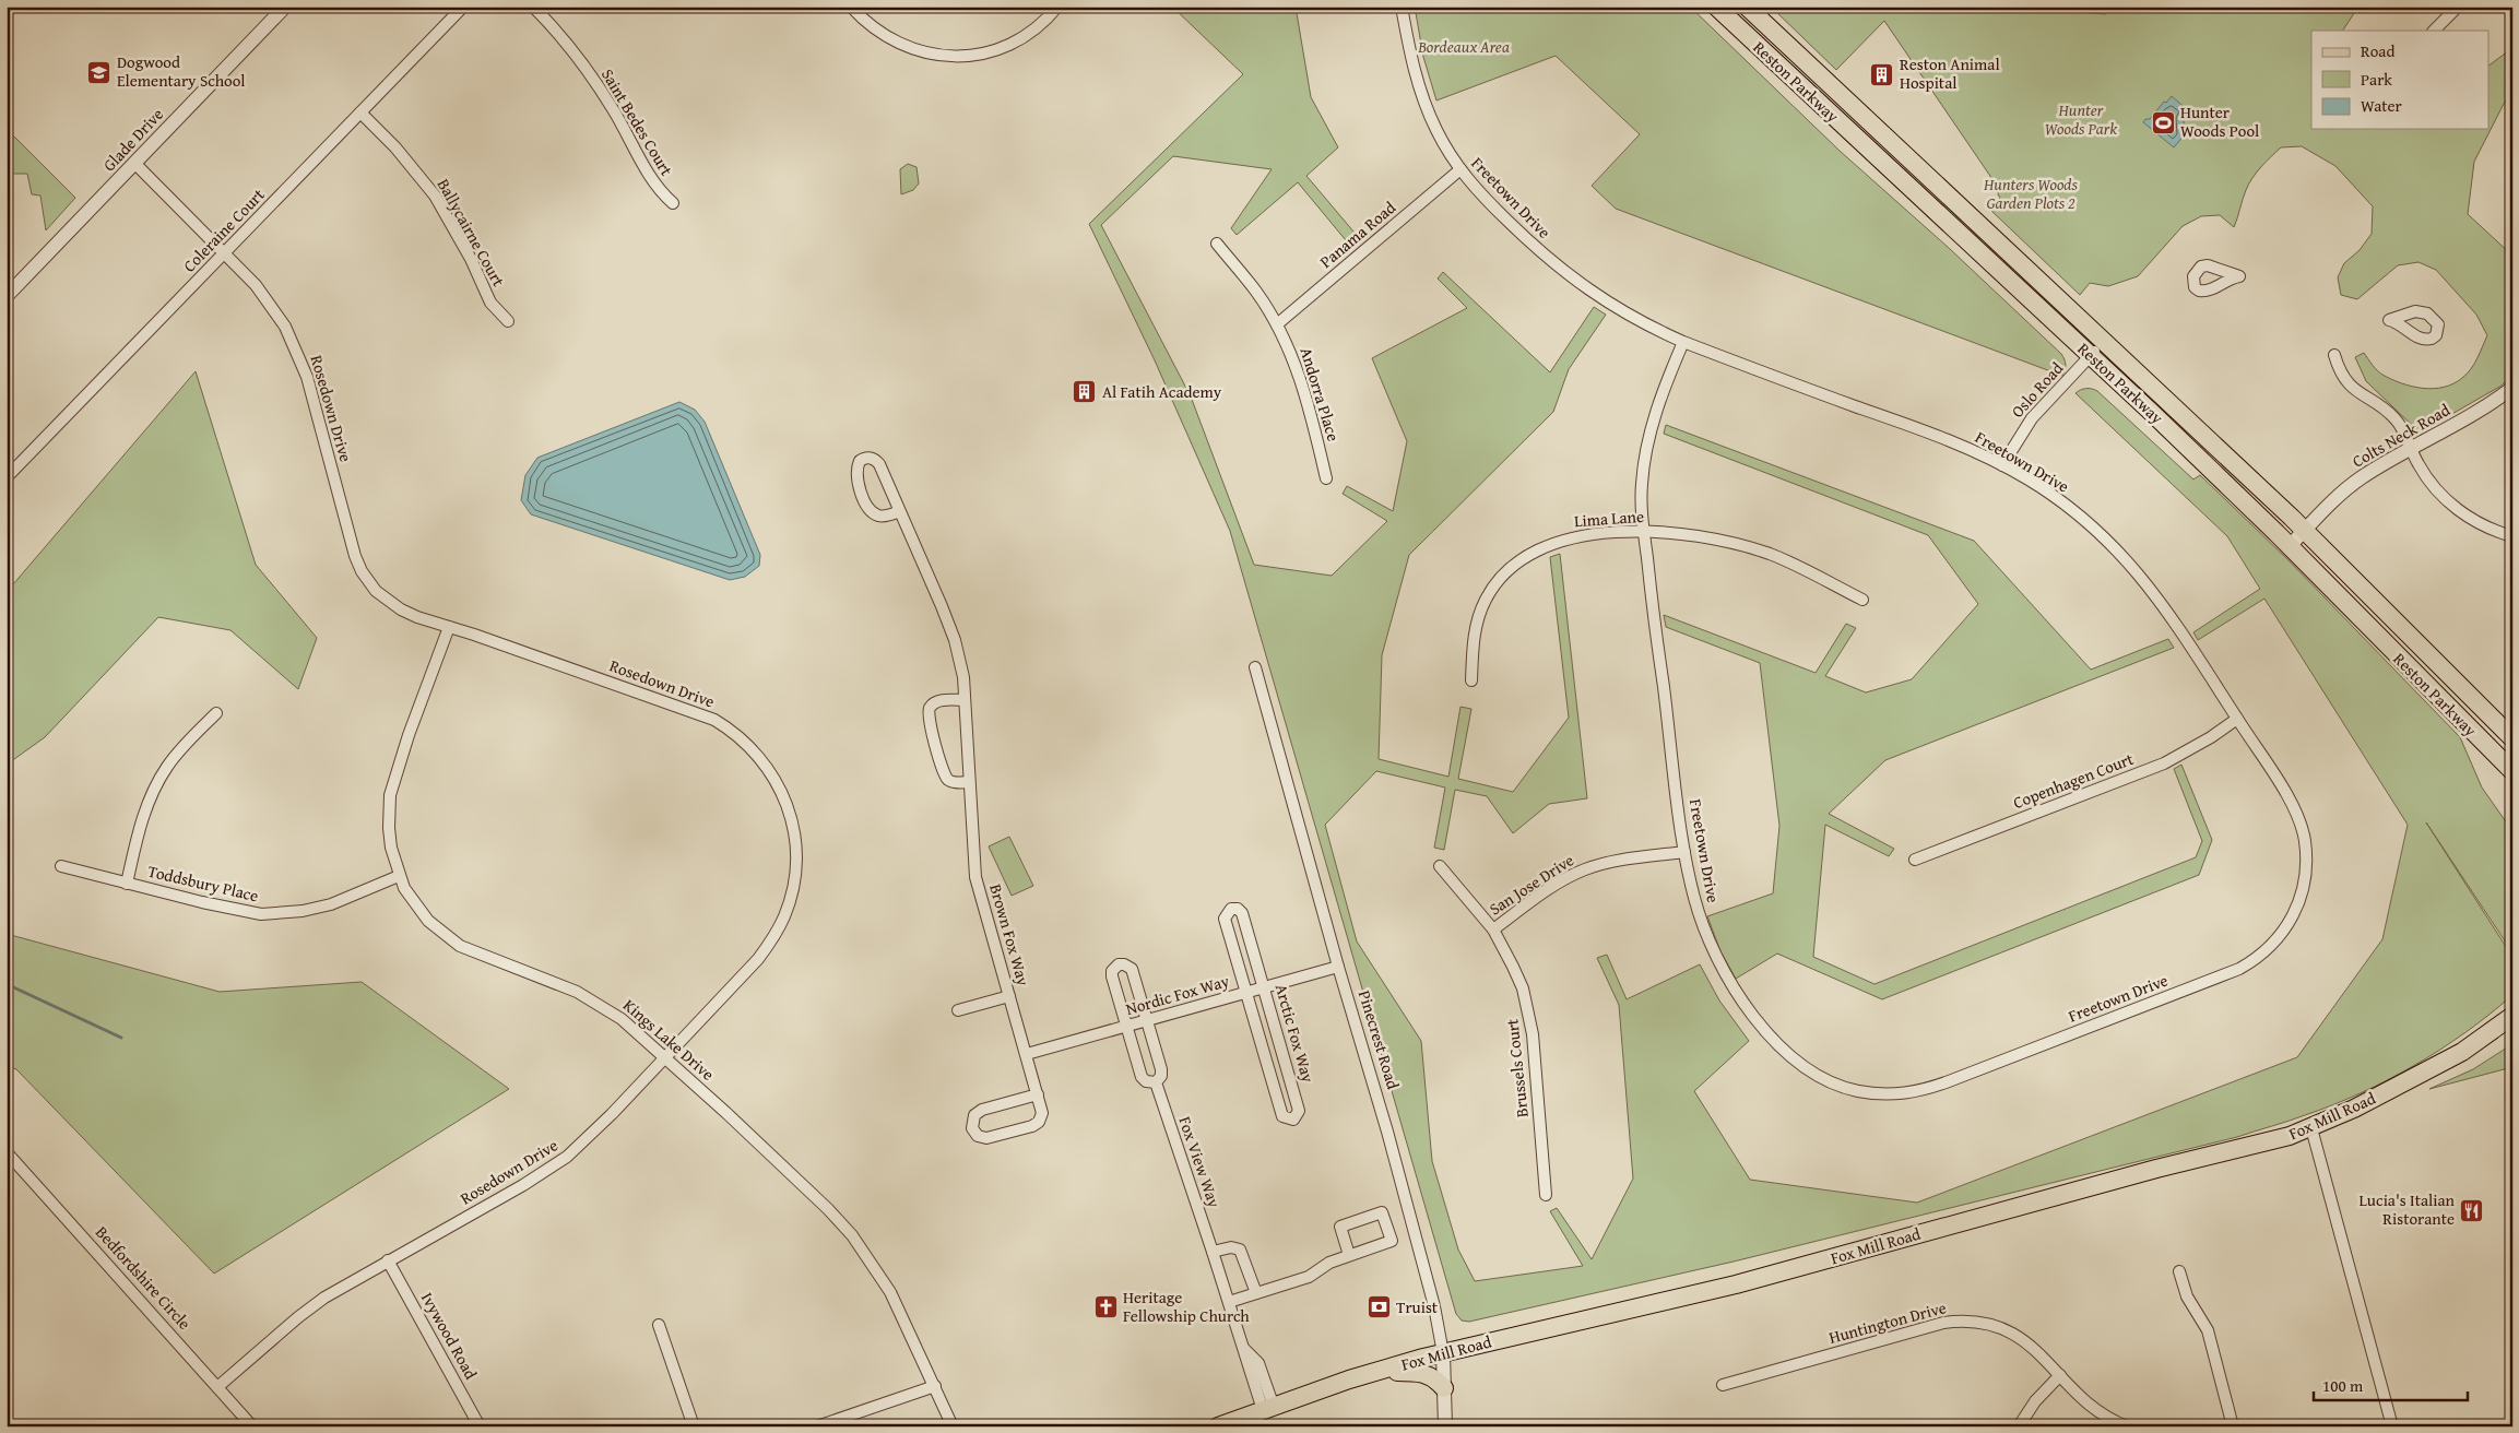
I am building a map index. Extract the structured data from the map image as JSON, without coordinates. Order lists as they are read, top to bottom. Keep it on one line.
{"streets":{"main road":["Reston Parkway","Fox Mill Road"],"street":["Saint Bedes Court","Glade Drive","Freetown Drive","Coleraine Court","Ballycairne Court","Panama Road","Oslo Road","Andorra Place","Rosedown Drive","Colts Neck Road","Lima Lane","Copenhagen Court","Toddsbury Place","San Jose Drive","Brown Fox Way","Nordic Fox Way","Arctic Fox Way","Kings Lake Drive","Pinecrest Road","Brussels Court","Fox View Way","Bedfordshire Circle","Huntington Drive","Ivywood Road"]},"crossings":[["Reston Parkway","Oslo Road"],["Reston Parkway","Colts Neck Road"],["Glade Drive","Rosedown Drive"],["Freetown Drive","Panama Road"],["Freetown Drive","Oslo Road"],["Freetown Drive","Lima Lane"],["Freetown Drive","Copenhagen Court"],["Freetown Drive","San Jose Drive"],["Coleraine Court","Ballycairne Court"],["Coleraine Court","Rosedown Drive"],["Panama Road","Andorra Place"],["Rosedown Drive","Kings Lake Drive"],["Rosedown Drive","Bedfordshire Circle"],["Rosedown Drive","Ivywood Road"],["Toddsbury Place","Kings Lake Drive"],["San Jose Drive","Brussels Court"],["Brown Fox Way","Nordic Fox Way"],["Nordic Fox Way","Arctic Fox Way"],["Nordic Fox Way","Pinecrest Road"],["Nordic Fox Way","Fox View Way"],["Pinecrest Road","Fox Mill Road"],["Fox Mill Road","Fox View Way"]],"parks":["Bordeaux Area","Hunter Woods Park","Hunters Woods Garden Plots 2"],"places":{"school or university":["Dogwood Elementary School"],"building":["Reston Animal Hospital","Al Fatih Academy"],"sports":["Hunter Woods Pool"],"restaurant":["Lucia's Italian Ristorante"],"church":["Heritage Fellowship Church"],"bank":["Truist"]},"legend":["Road","Park","Water"],"scale_bar":"100 m"}
